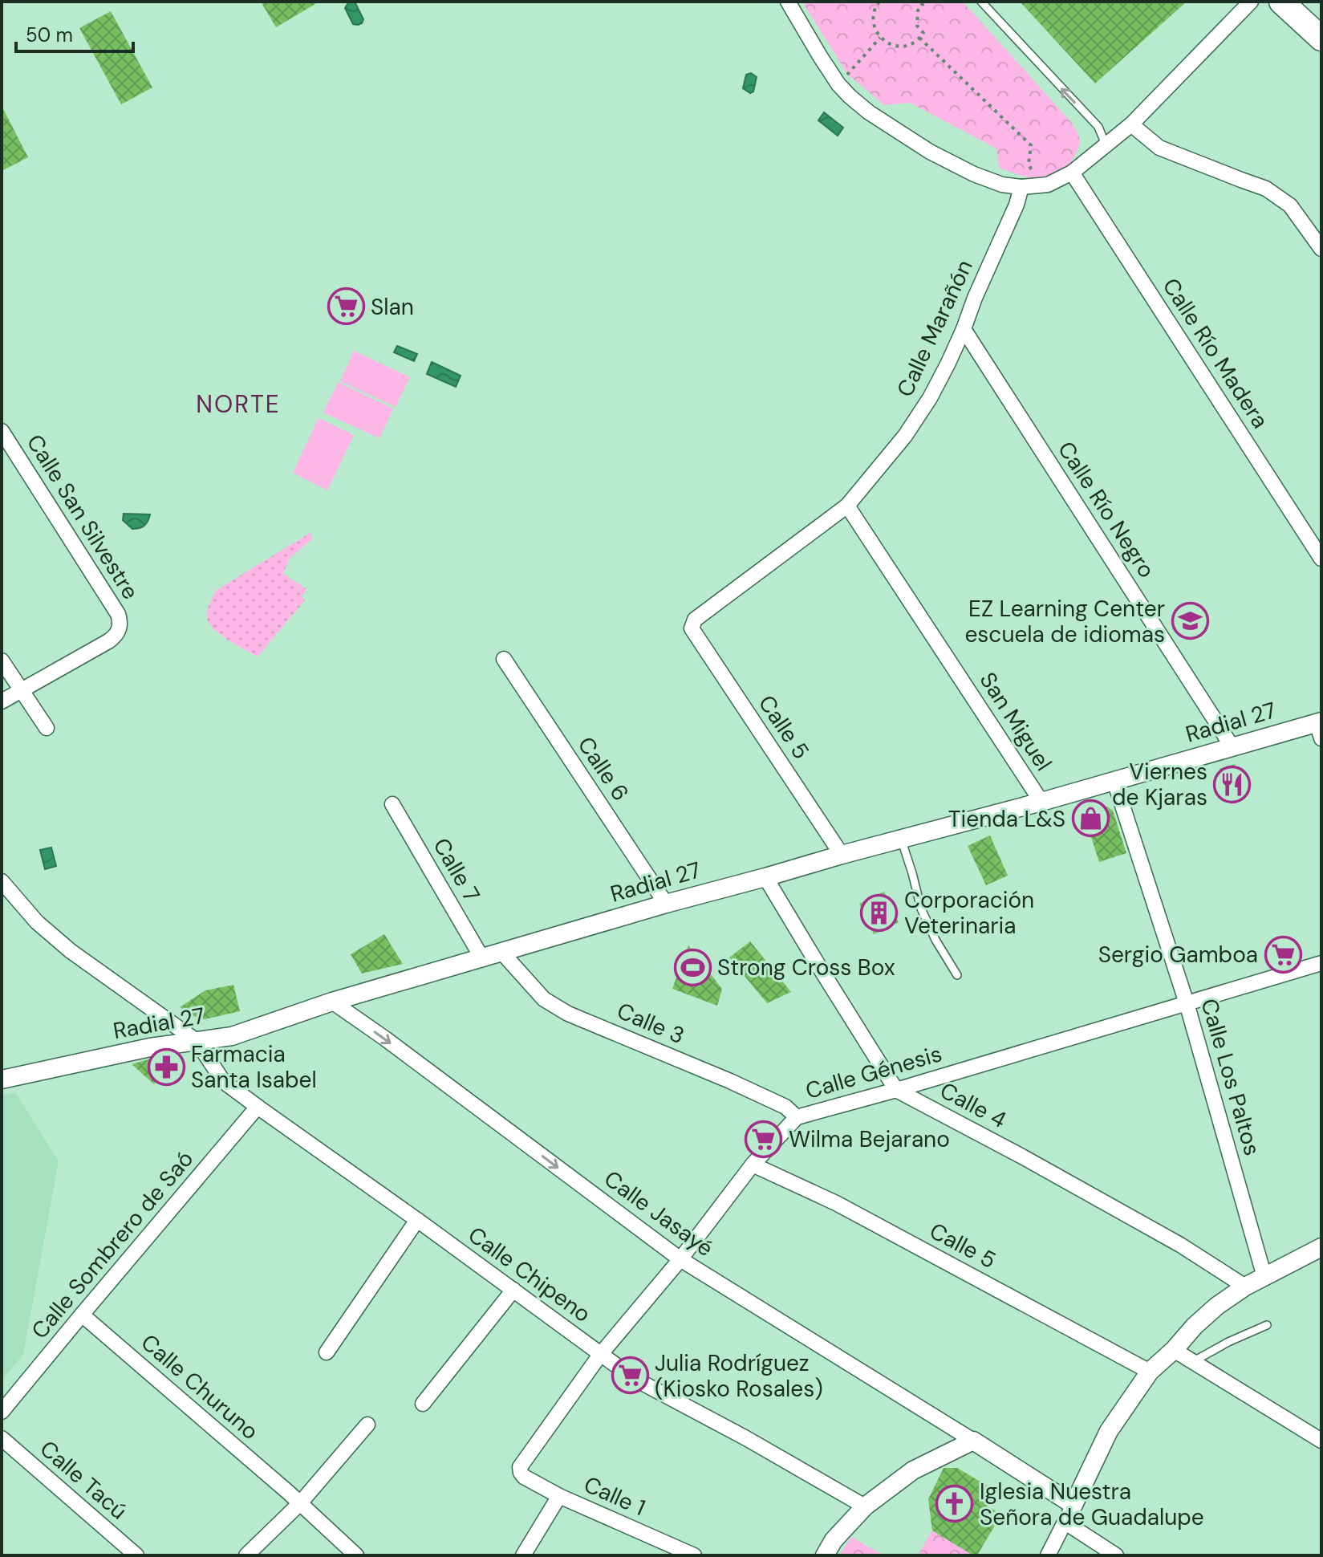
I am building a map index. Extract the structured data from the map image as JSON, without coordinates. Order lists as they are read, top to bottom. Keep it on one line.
{"streets":{"street":["Calle Marañón","Calle Río Madera","Calle Río Negro","Calle San Silvestre","San Miguel","Radial 27","Calle 5","Calle 6","Calle 7","Calle 3","Calle Génesis","Calle Los Paltos","Calle 4","Calle Jasayé","Calle Sombrero de Saó","Calle Chipeno","Calle Churuno","Calle Tacú","Calle 1"]},"crossings":[["Calle Marañón","Calle Río Negro"],["Calle Marañón","San Miguel"],["Calle Marañón","Calle 5"],["Calle Río Negro","Radial 27"],["San Miguel","Radial 27"],["Radial 27","Calle 5"],["Radial 27","Calle 6"],["Radial 27","Calle 7"],["Radial 27","Calle 3"],["Radial 27","Calle Los Paltos"],["Radial 27","Calle Jasayé"],["Radial 27","Calle Chipeno"],["Calle 5","Calle Génesis"],["Calle 3","Calle Génesis"],["Calle Génesis","Calle Los Paltos"],["Calle Génesis","Calle 4"],["Calle Génesis","Calle Jasayé"],["Calle Génesis","Calle Chipeno"],["Calle Génesis","Calle 1"],["Calle Sombrero de Saó","Calle Chipeno"],["Calle Sombrero de Saó","Calle Churuno"]],"one_way":["Calle Jasayé"],"districts":["NORTE"],"places":{"supermarket":["Slan","Sergio Gamboa","Wilma Bejarano","Julia Rodríguez (Kiosko Rosales)"],"school or university":["EZ Learning Center escuela de idiomas"],"restaurant":["Viernes de Kjaras"],"shop":["Tienda L&S"],"building":["Corporación Veterinaria"],"sports":["Strong Cross Box"],"pharmacy":["Farmacia Santa Isabel"],"church":["Iglesia Nuestra Señora de Guadalupe"]},"scale_bar":"50 m"}
